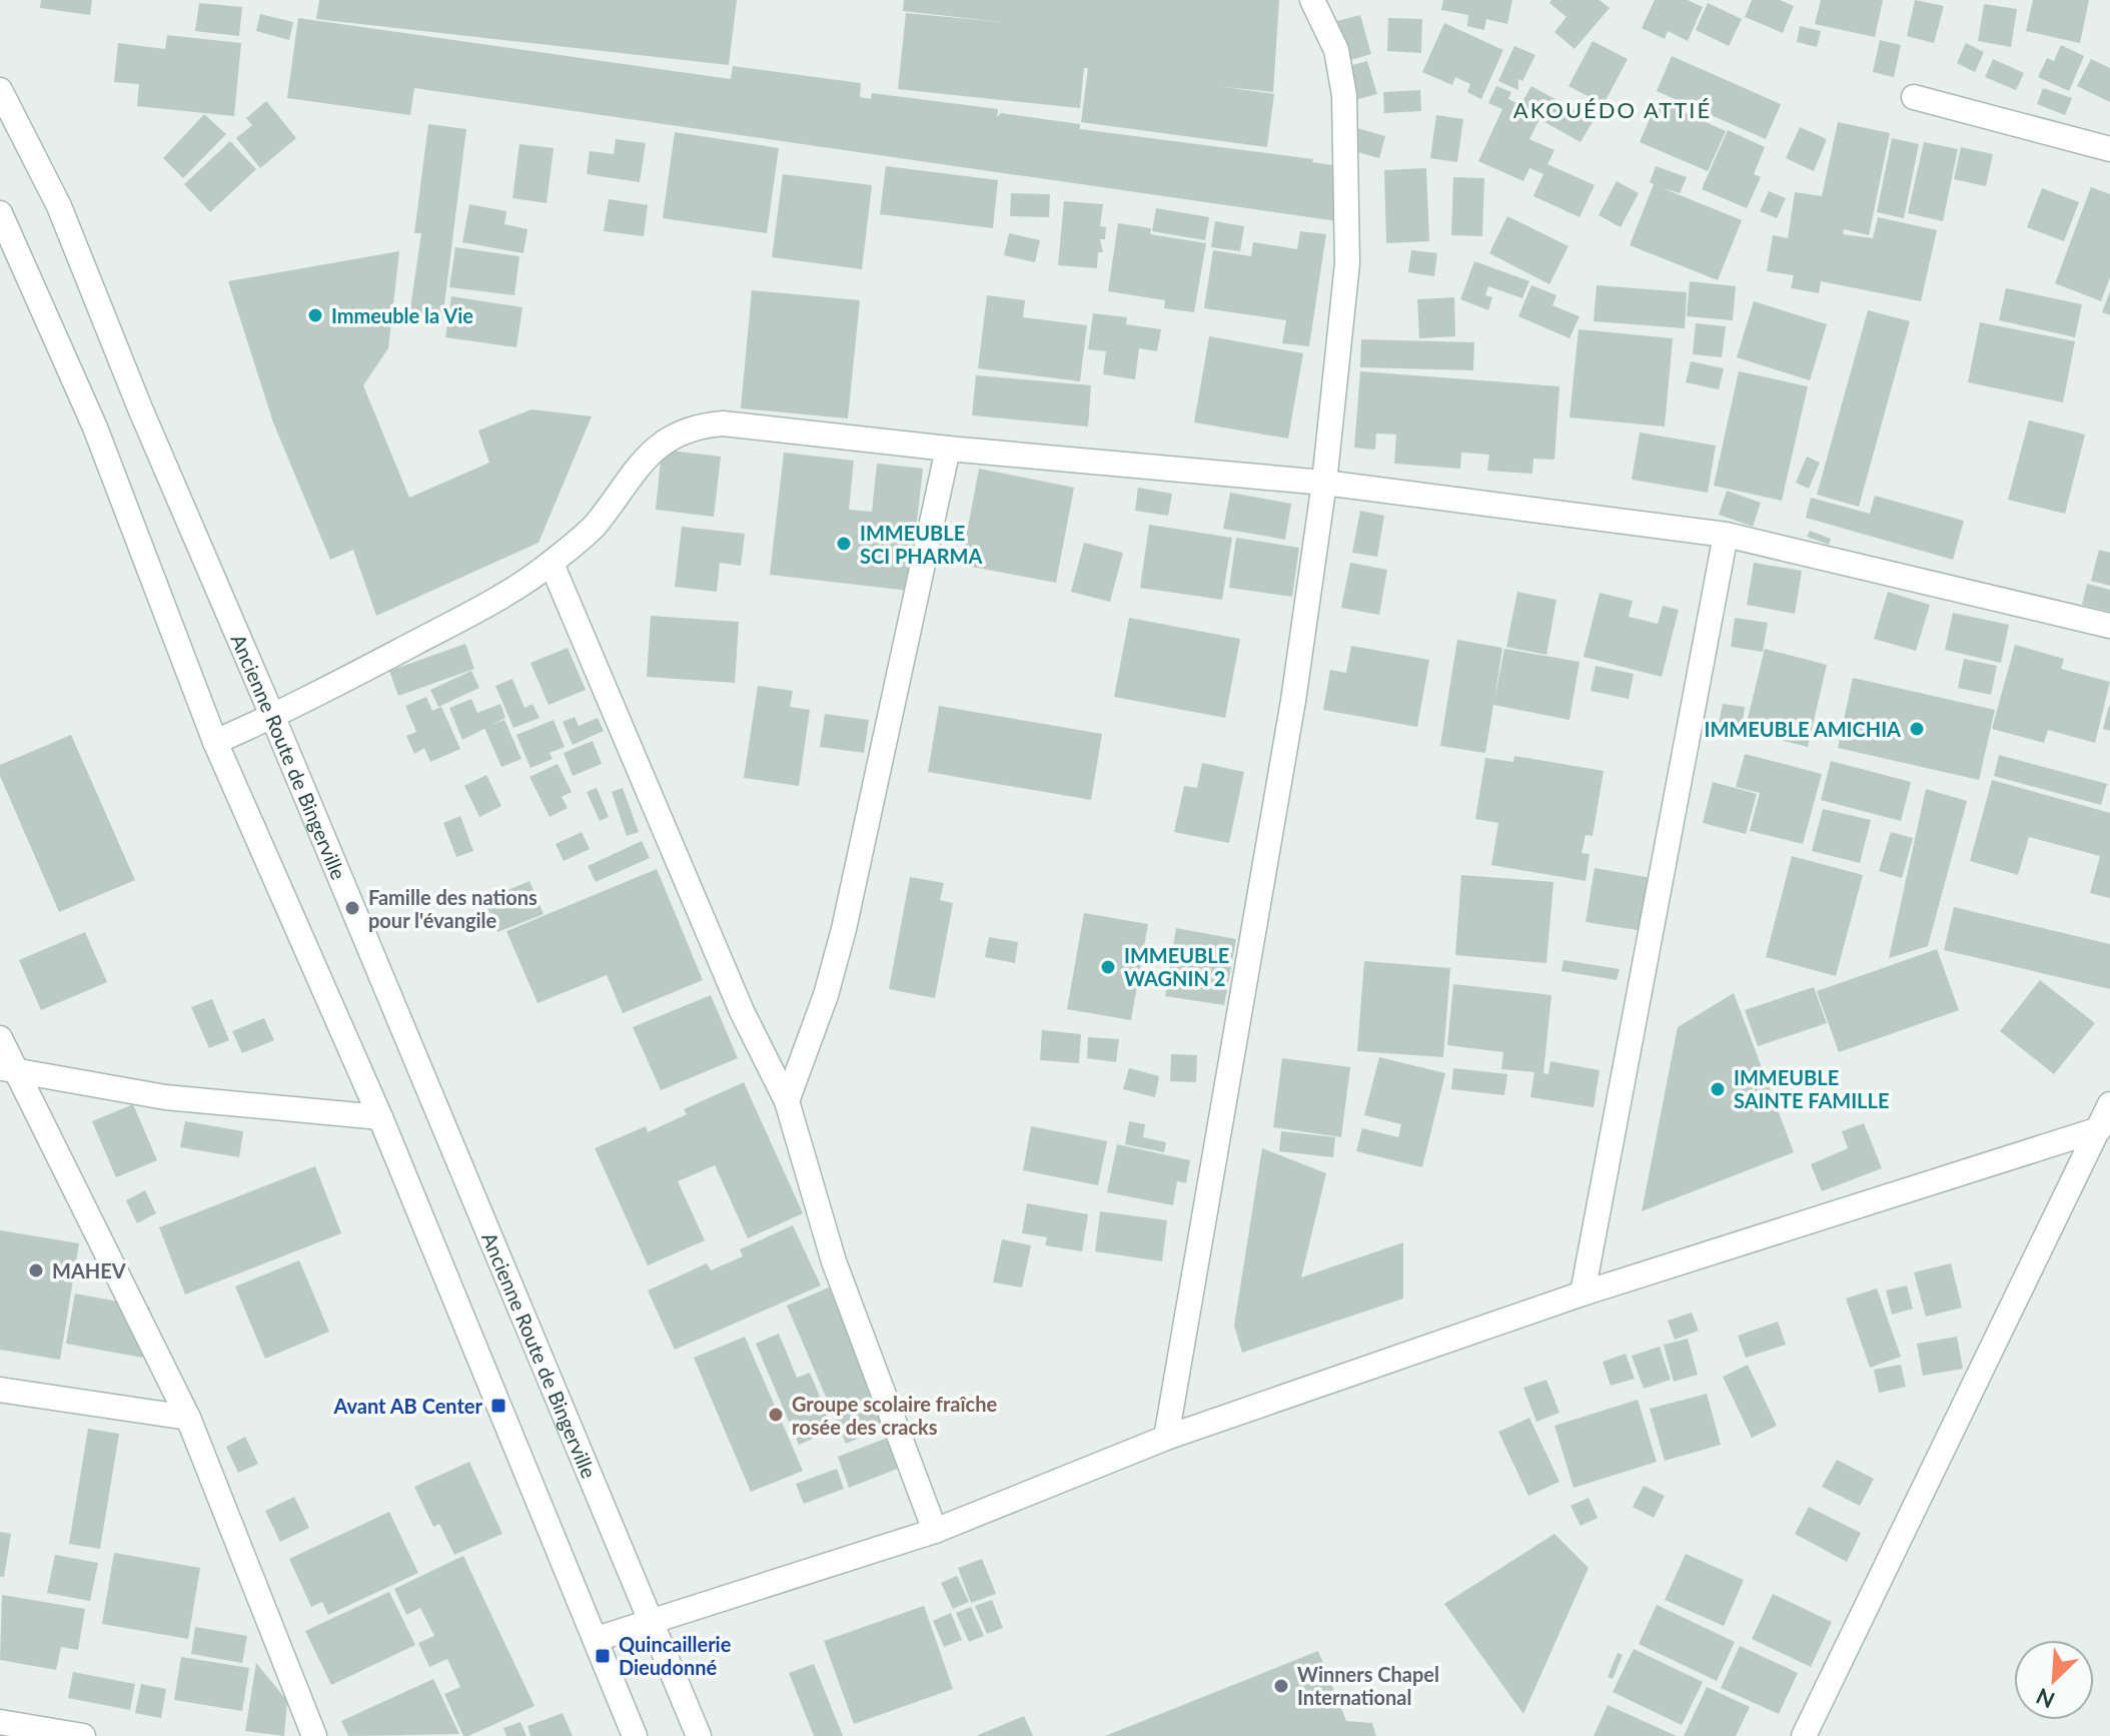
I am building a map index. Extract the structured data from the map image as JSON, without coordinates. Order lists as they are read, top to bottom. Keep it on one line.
{"streets":{"street":["Ancienne Route de Bingerville"]},"districts":["AKOUÉDO ATTIÉ"],"places":{"other":["Immeuble la Vie","IMMEUBLE SCI PHARMA","IMMEUBLE AMICHIA","Famille des nations pour l'évangile","IMMEUBLE WAGNIN 2","IMMEUBLE SAINTE FAMILLE","MAHEV","Groupe scolaire fraîche rosée des cracks","Winners Chapel International"],"transit":["Avant AB Center","Quincaillerie Dieudonné"]},"north":"bottom left"}
